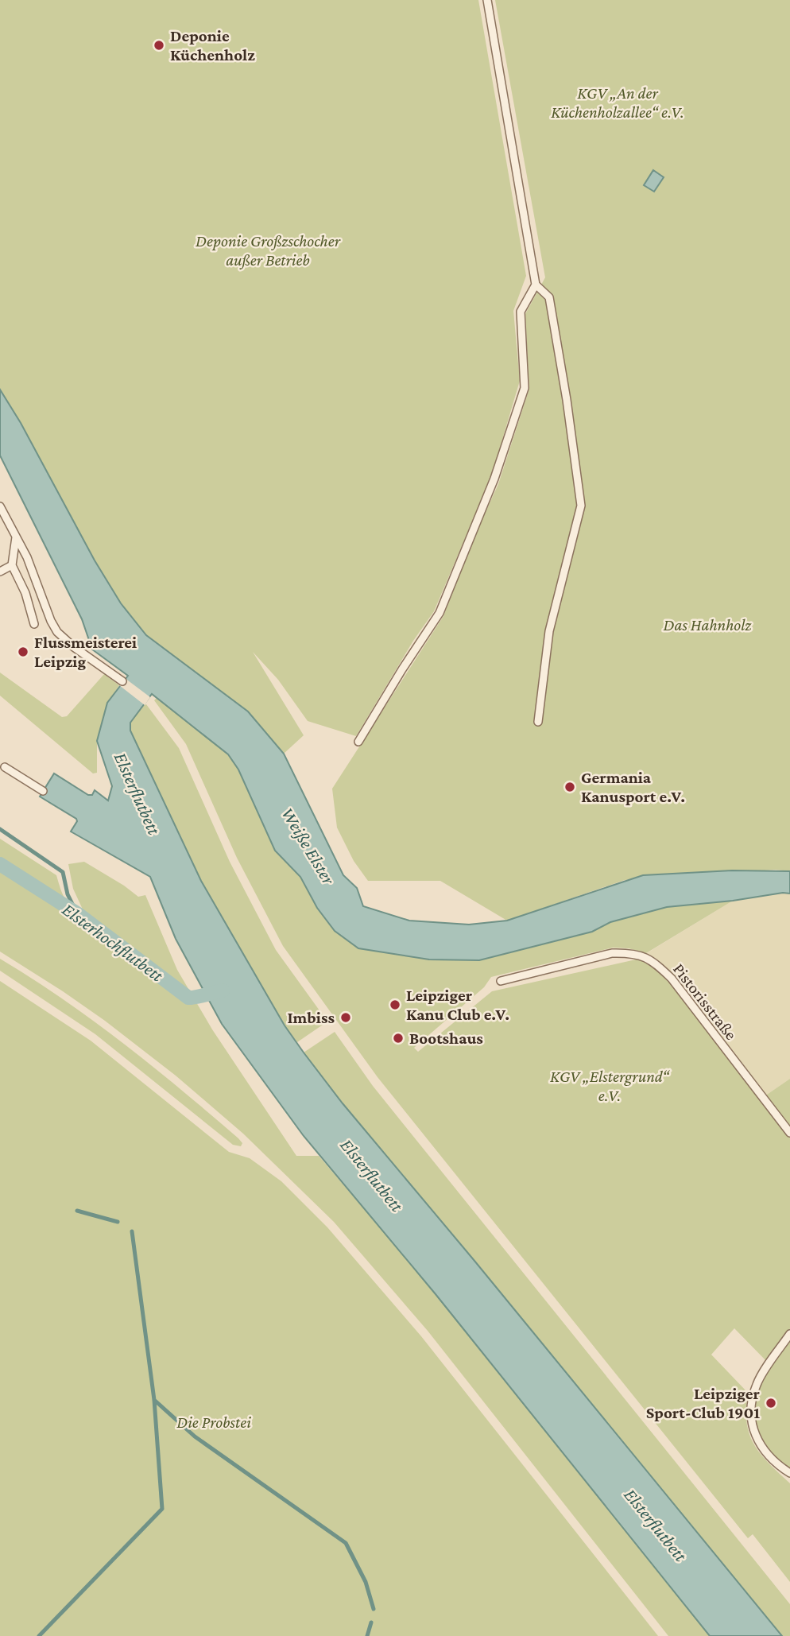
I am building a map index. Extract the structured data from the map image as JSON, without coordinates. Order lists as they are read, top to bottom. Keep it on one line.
{"streets":{"lane":["Pistorisstraße"]},"water":["Elsterflutbett","Weiße Elster","Elsterhochflutbett"],"parks":["KGV „An der Küchenholzallee“ e.V.","Deponie Großzschocher außer Betrieb","Das Hahnholz","KGV „Elstergrund“ e.V.","Die Probstei"],"places":["Deponie Küchenholz","Flussmeisterei Leipzig","Germania Kanusport e.V.","Leipziger Kanu Club e.V.","Imbiss","Bootshaus","Leipziger Sport-Club 1901"]}
